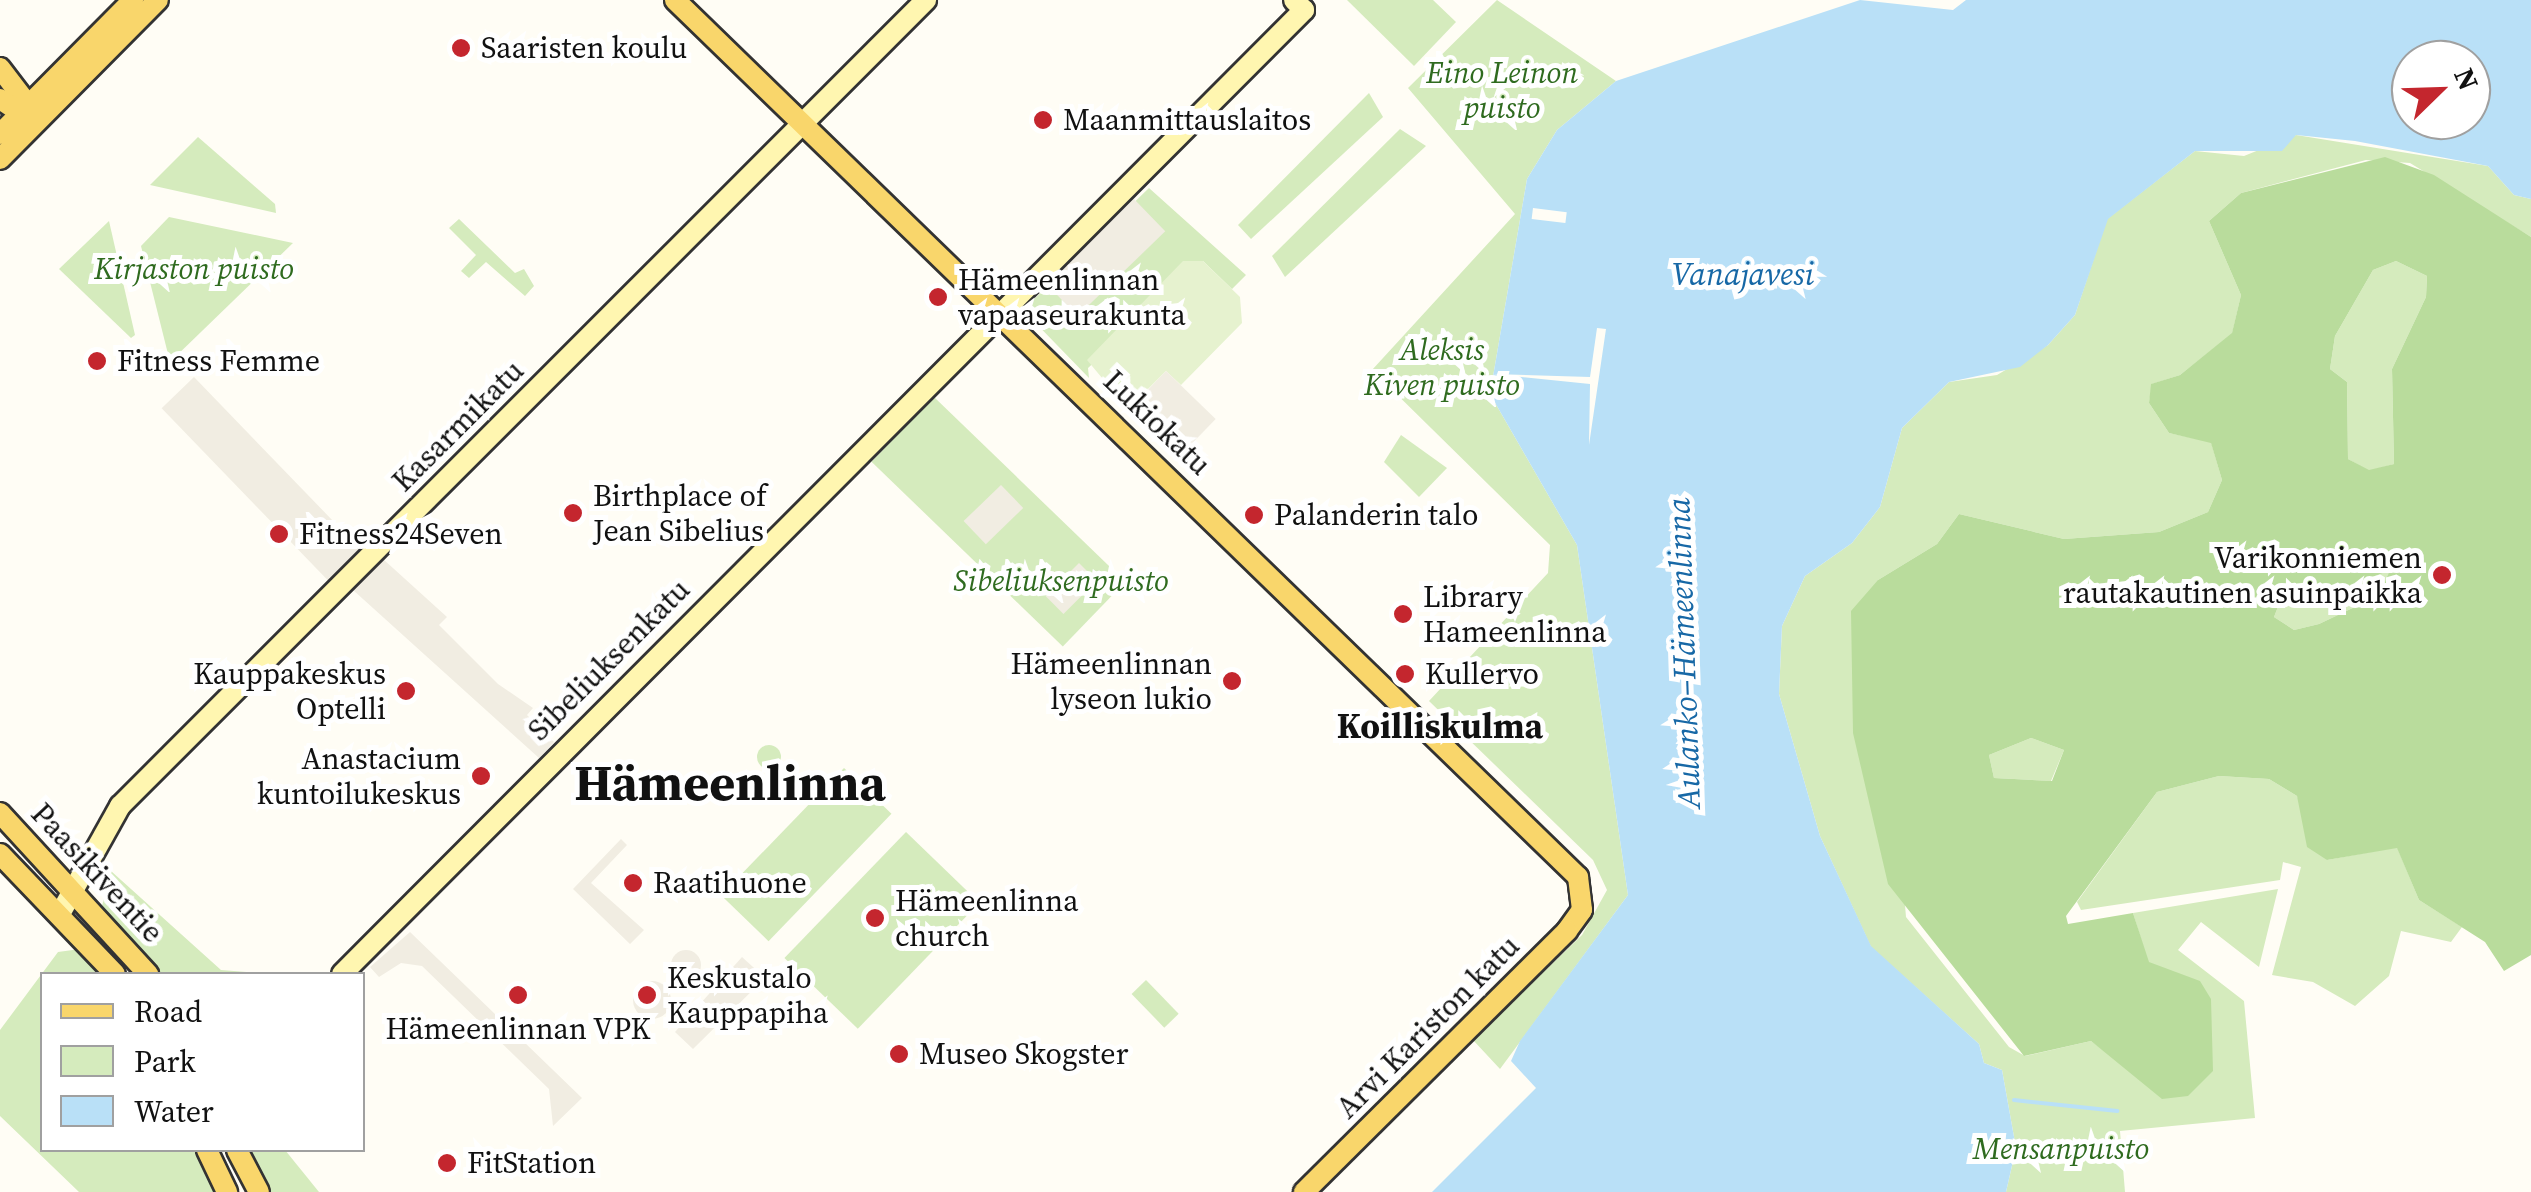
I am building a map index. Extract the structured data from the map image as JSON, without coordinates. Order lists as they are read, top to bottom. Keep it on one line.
{"streets":{"main road":["Lukiokatu","Paasikiventie","Arvi Kariston katu"],"street":["Kasarmikatu","Sibeliuksenkatu"]},"crossings":[["Lukiokatu","Kasarmikatu"],["Lukiokatu","Sibeliuksenkatu"],["Lukiokatu","Arvi Kariston katu"],["Kasarmikatu","Paasikiventie"]],"districts":["Koilliskulma","Hämeenlinna"],"water":["Vanajavesi","Aulanko–Hämeenlinna"],"parks":["Eino Leinon puisto","Kirjaston puisto","Aleksis Kiven puisto","Sibeliuksenpuisto","Mensanpuisto"],"places":["Saaristen koulu","Maanmittauslaitos","Hämeenlinnan vapaaseurakunta","Fitness Femme","Birthplace of Jean Sibelius","Palanderin talo","Fitness24Seven","Varikonniemen rautakautinen asuinpaikka","Library Hameenlinna","Kullervo","Hämeenlinnan lyseon lukio","Kauppakeskus Optelli","Anastacium kuntoilukeskus","Raatihuone","Hämeenlinna church","Hämeenlinnan VPK","Keskustalo Kauppapiha","Museo Skogster","FitStation"],"legend":["Road","Park","Water"],"north":"top right"}
